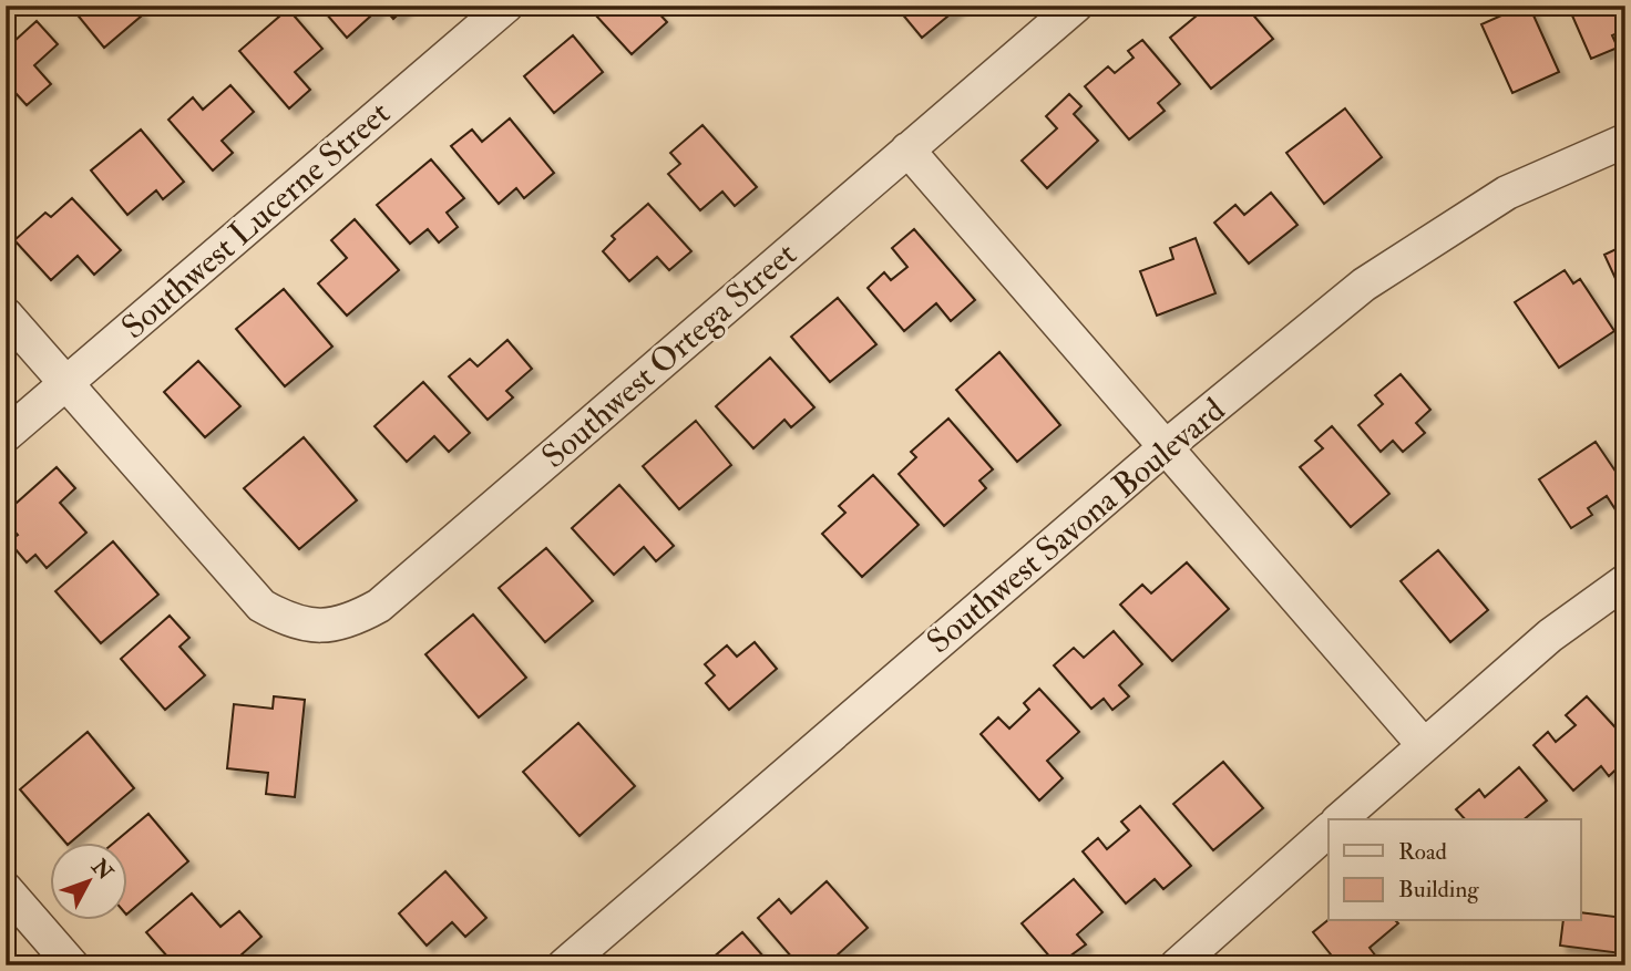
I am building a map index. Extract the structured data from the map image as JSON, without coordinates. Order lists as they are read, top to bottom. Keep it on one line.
{"streets":{"street":["Southwest Lucerne Street","Southwest Ortega Street","Southwest Savona Boulevard"]},"crossings":[["Southwest Lucerne Street","Southwest Ortega Street"]],"legend":["Road","Building"],"north":"top right"}
